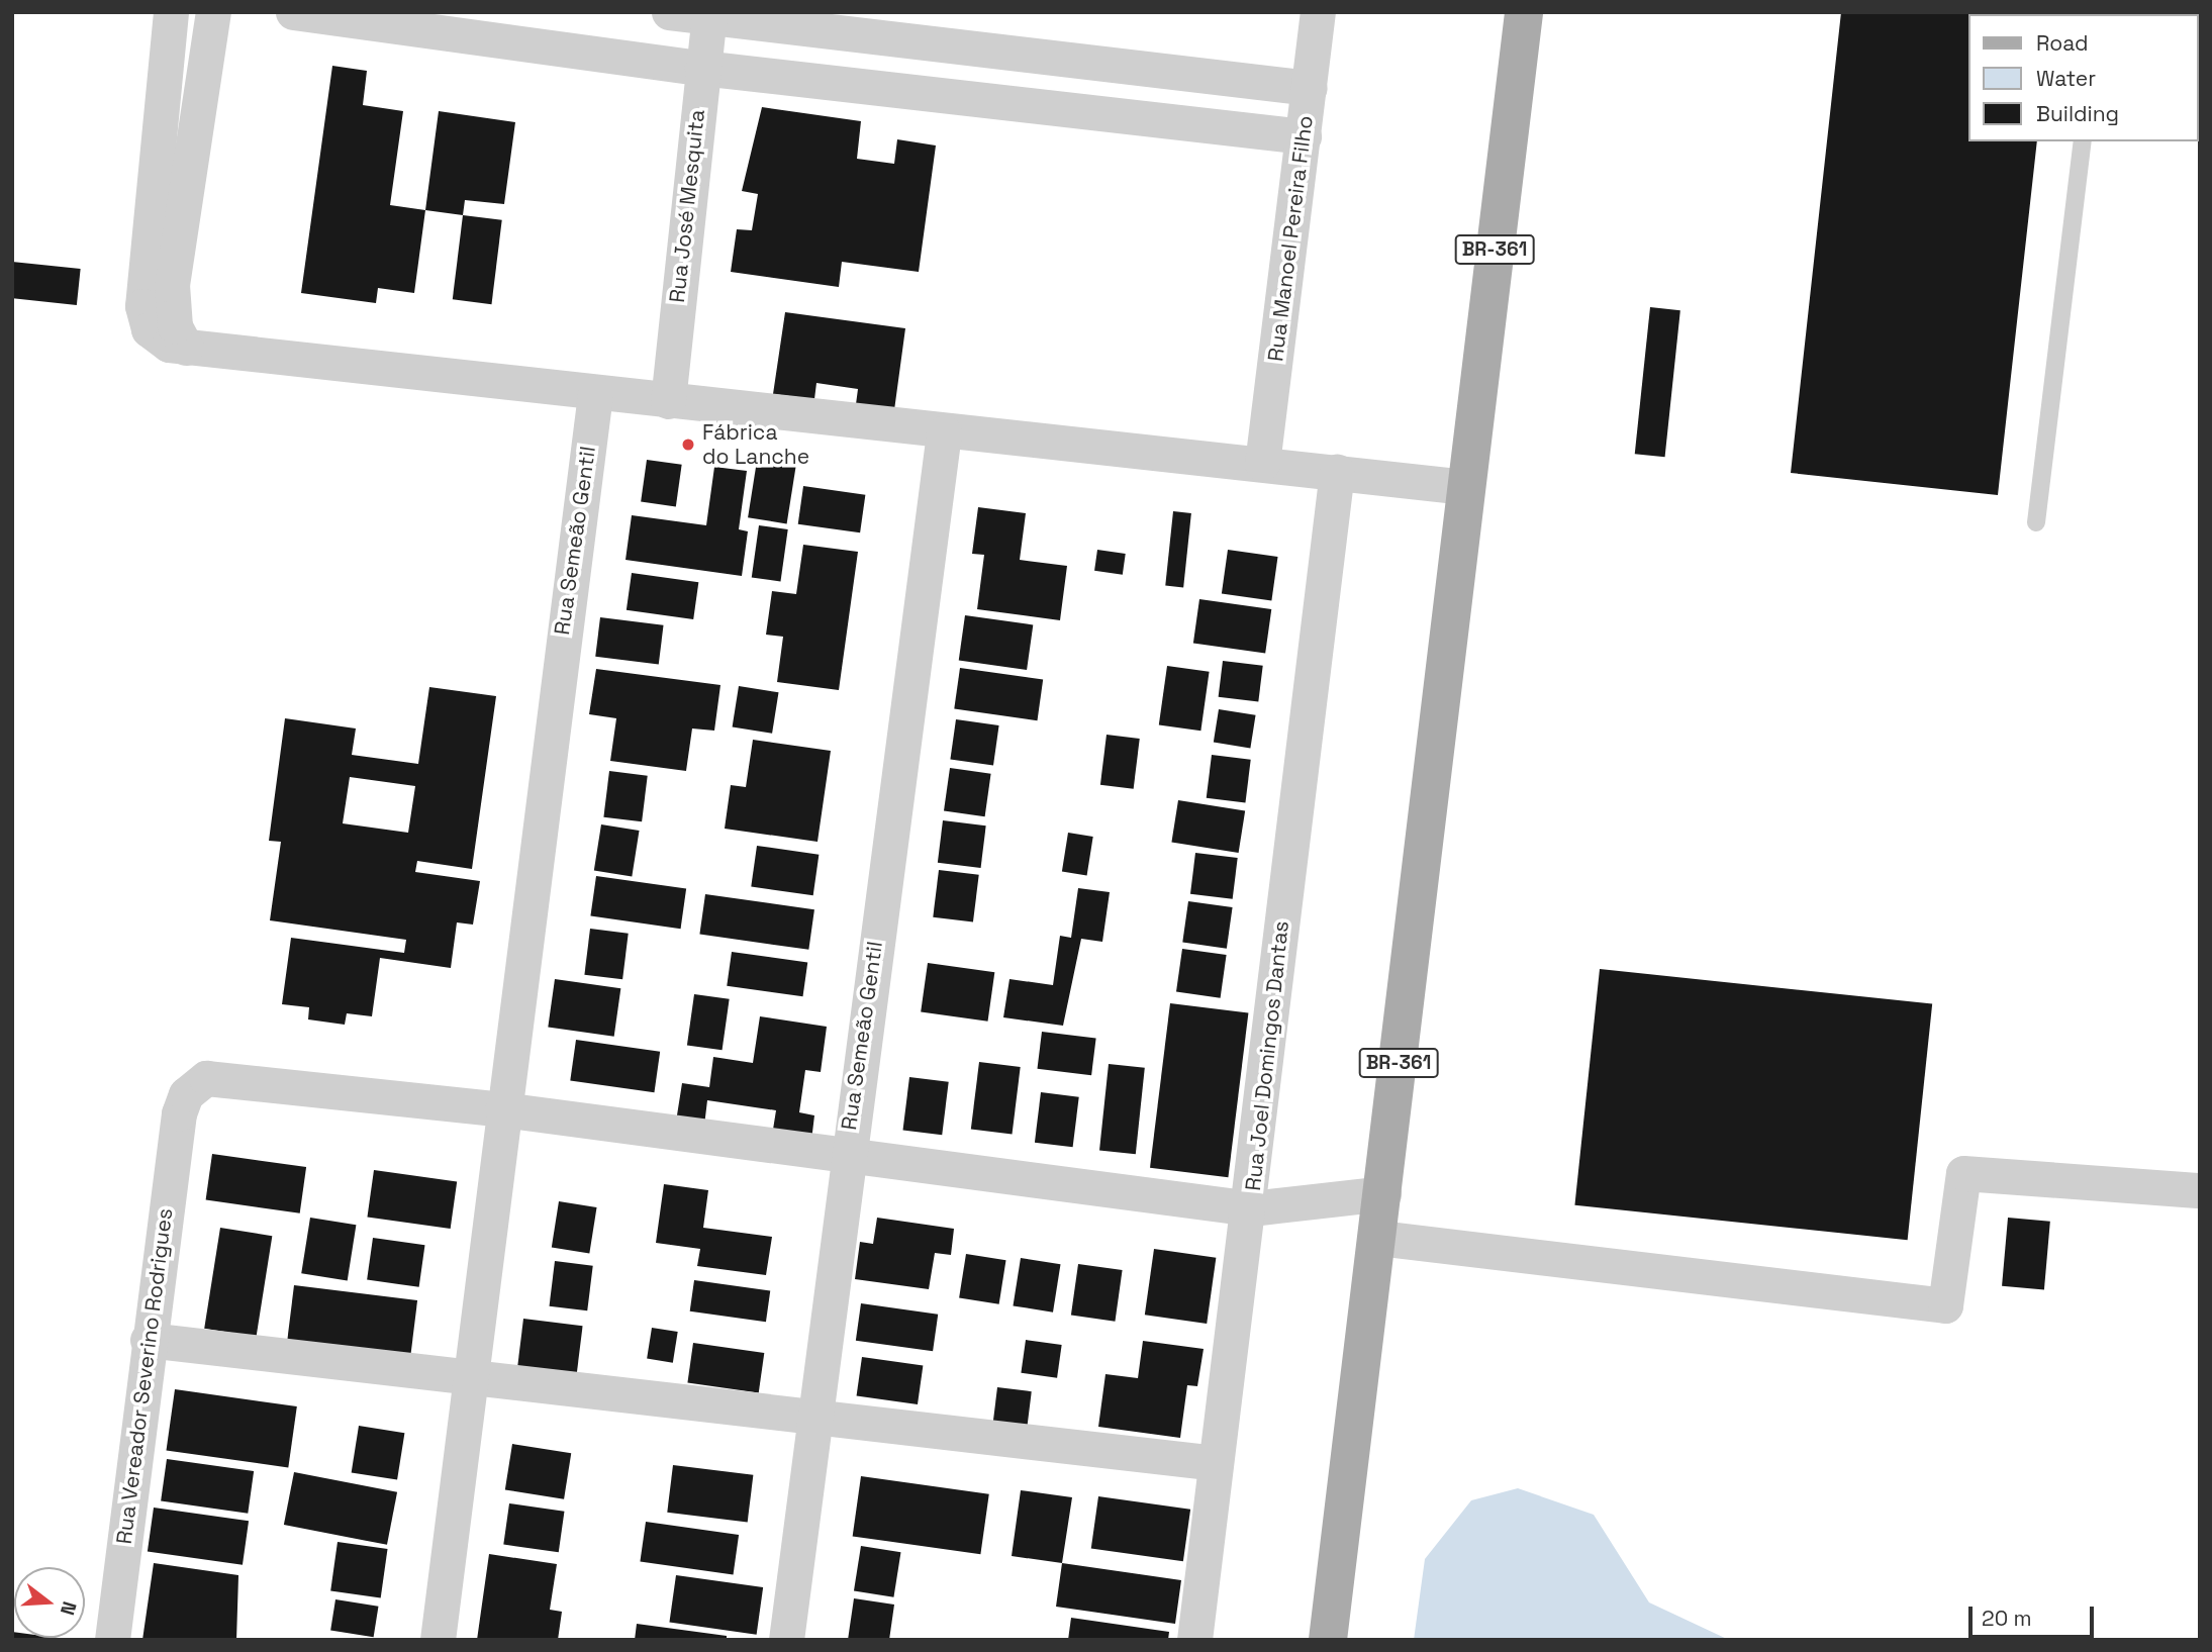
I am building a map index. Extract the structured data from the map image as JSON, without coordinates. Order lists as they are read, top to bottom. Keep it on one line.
{"streets":{"main road":["BR-361"],"street":["Rua José Mesquita","Rua Manoel Pereira Filho","Rua Semeão Gentil","Rua Joel Domingos Dantas","Rua Vereador Severino Rodrigues"]},"crossings":[["Rua Semeão Gentil","Rua Vereador Severino Rodrigues"]],"places":["Fábrica do Lanche"],"legend":["Road","Water","Building"],"scale_bar":"20 m","north":"right"}
